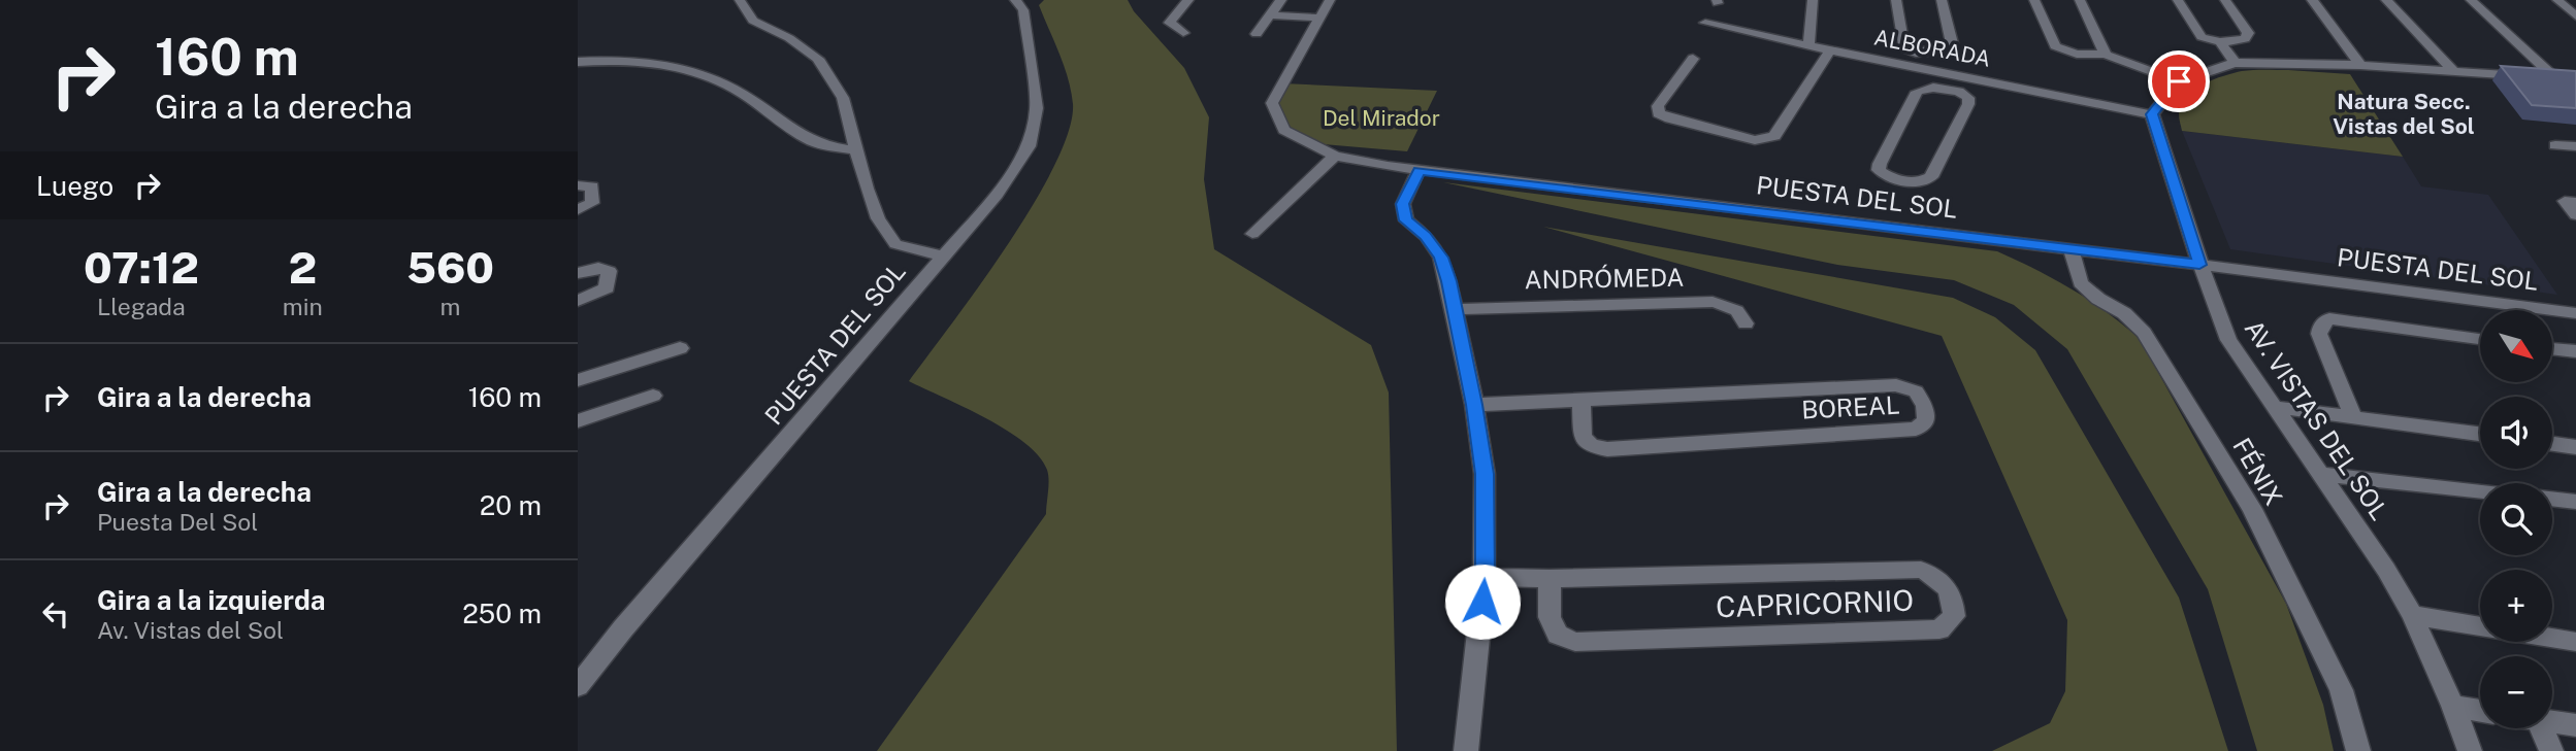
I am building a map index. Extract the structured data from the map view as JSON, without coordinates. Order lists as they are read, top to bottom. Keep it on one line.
{"streets":{"street":["ALBORADA","PUESTA DEL SOL","ANDRÓMEDA","BOREAL","AV. VISTAS DEL SOL","FÉNIX","CAPRICORNIO"]},"crossings":[["ALBORADA","AV. VISTAS DEL SOL"],["PUESTA DEL SOL","AV. VISTAS DEL SOL"],["PUESTA DEL SOL","FÉNIX"]],"districts":["Natura Secc. Vistas del Sol"],"parks":["Del Mirador"],"north":"bottom right","page":{"turn":["160 m","Gira a la derecha"],"then":"Luego","eta":["07:12","Llegada","2","min","560","m"],"map_buttons":["+","−"],"list":[{"name":"Gira a la derecha","value":"160 m"},{"name":"Gira a la derecha","note":"Puesta Del Sol","value":"20 m"},{"name":"Gira a la izquierda","note":"Av. Vistas del Sol","value":"250 m"}]}}
